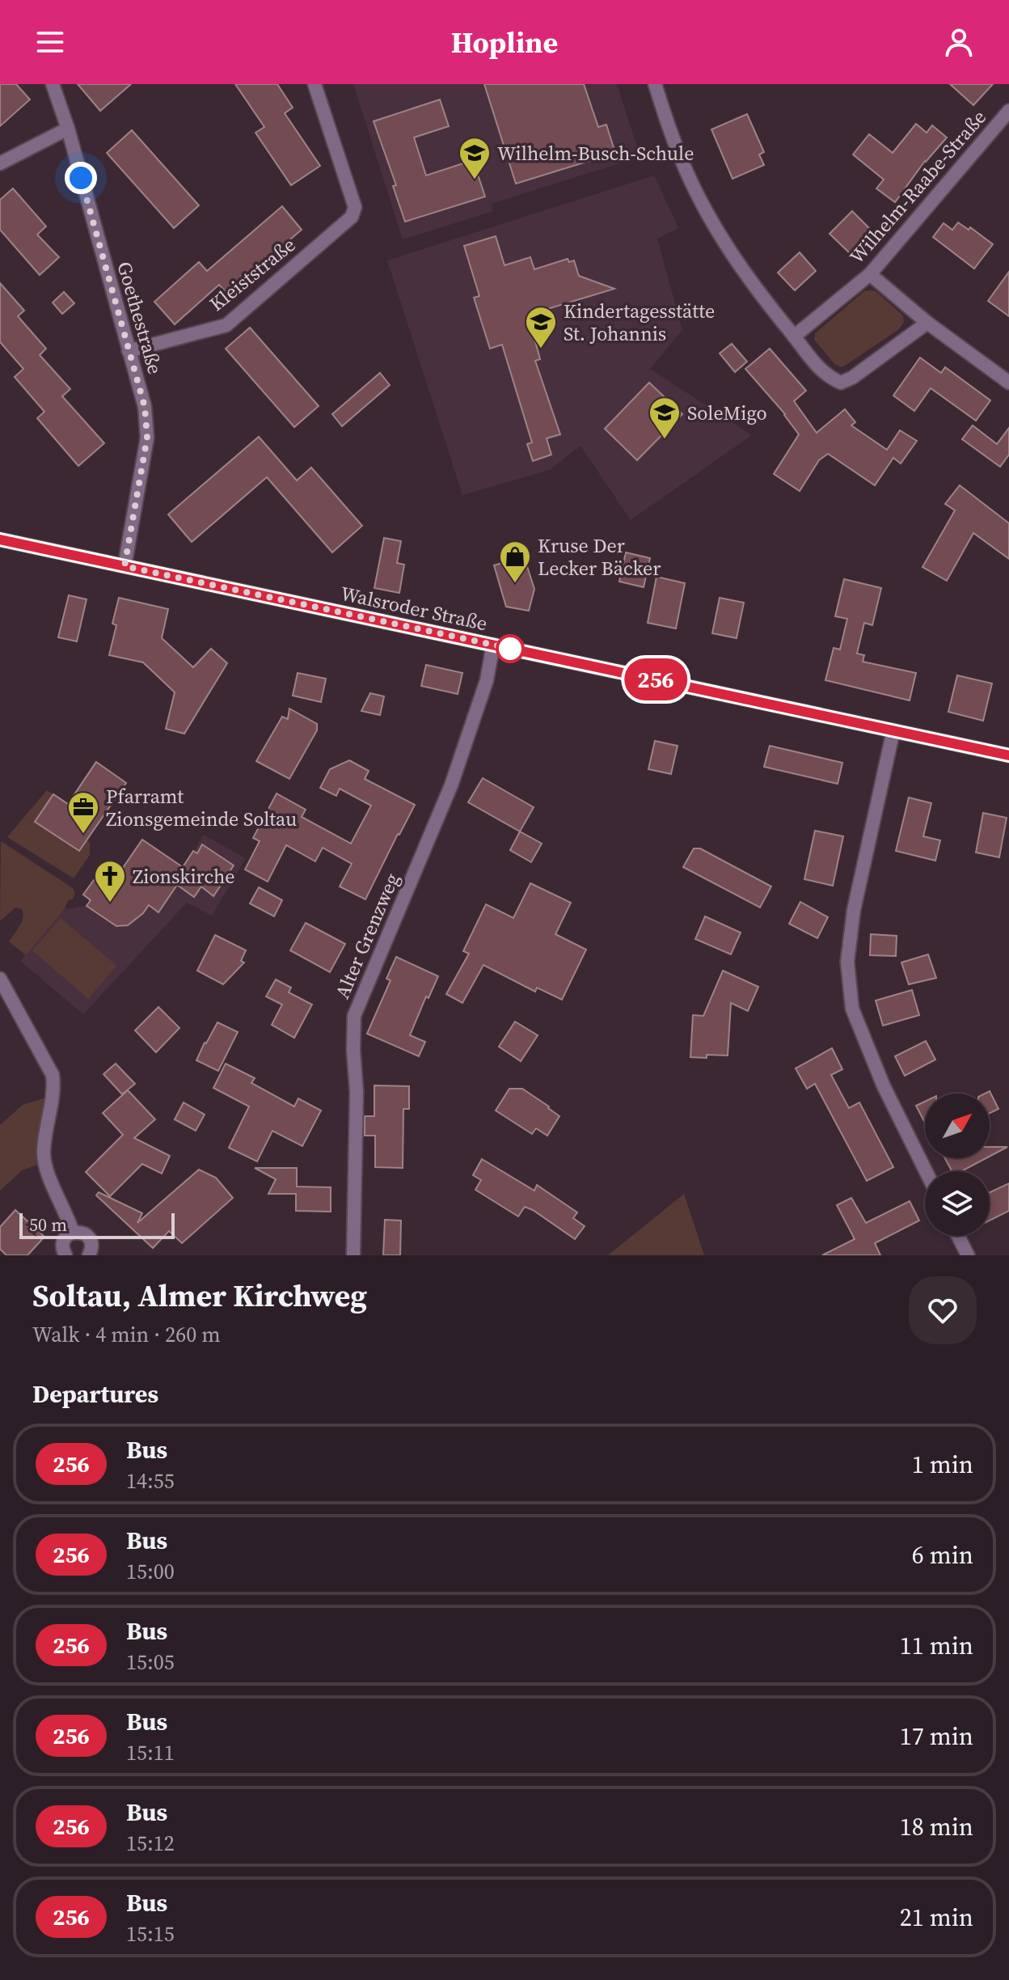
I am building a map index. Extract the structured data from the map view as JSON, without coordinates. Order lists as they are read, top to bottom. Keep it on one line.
{"streets":{"main road":["Walsroder Straße"],"street":["Wilhelm-Raabe-Straße","Kleiststraße","Goethestraße","Alter Grenzweg"]},"crossings":[["Kleiststraße","Goethestraße"],["Goethestraße","Walsroder Straße"],["Walsroder Straße","Alter Grenzweg"]],"places":{"school or university":["Wilhelm-Busch-Schule","Kindertagesstätte St. Johannis","SoleMigo"],"shop":["Kruse Der Lecker Bäcker"],"office":["Pfarramt Zionsgemeinde Soltau"],"church":["Zionskirche"]},"lines":["bus line 256"],"scale_bar":"50 m","north":"top right","page":{"header":"Hopline","on_map":"256","scale":"50 m","heading":[["Soltau, Almer Kirchweg","Walk · 4 min · 260 m"],"Departures"],"list":[{"mark":"256","name":"Bus","note":"14:55","value":"1 min"},{"mark":"256","name":"Bus","note":"15:00","value":"6 min"},{"mark":"256","name":"Bus","note":"15:05","value":"11 min"},{"mark":"256","name":"Bus","note":"15:11","value":"17 min"},{"mark":"256","name":"Bus","note":"15:12","value":"18 min"},{"mark":"256","name":"Bus","note":"15:15","value":"21 min"}]}}
